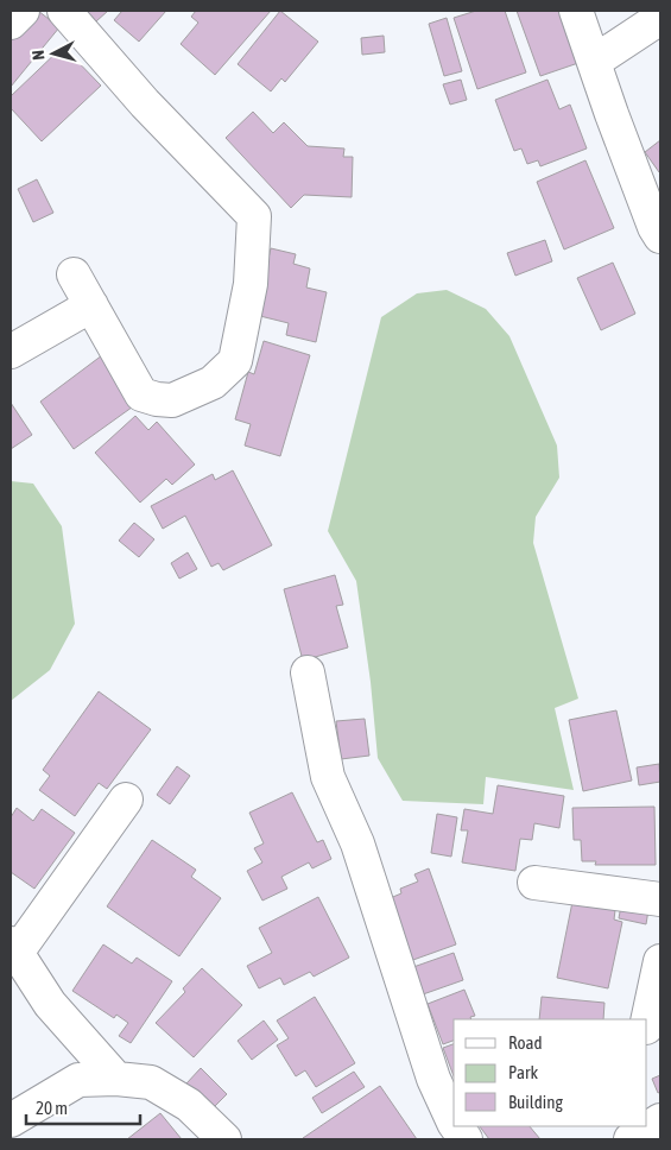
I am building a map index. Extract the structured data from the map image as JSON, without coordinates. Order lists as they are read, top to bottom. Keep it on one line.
{"legend":["Road","Park","Building"],"scale_bar":"20 m","north":"left"}
